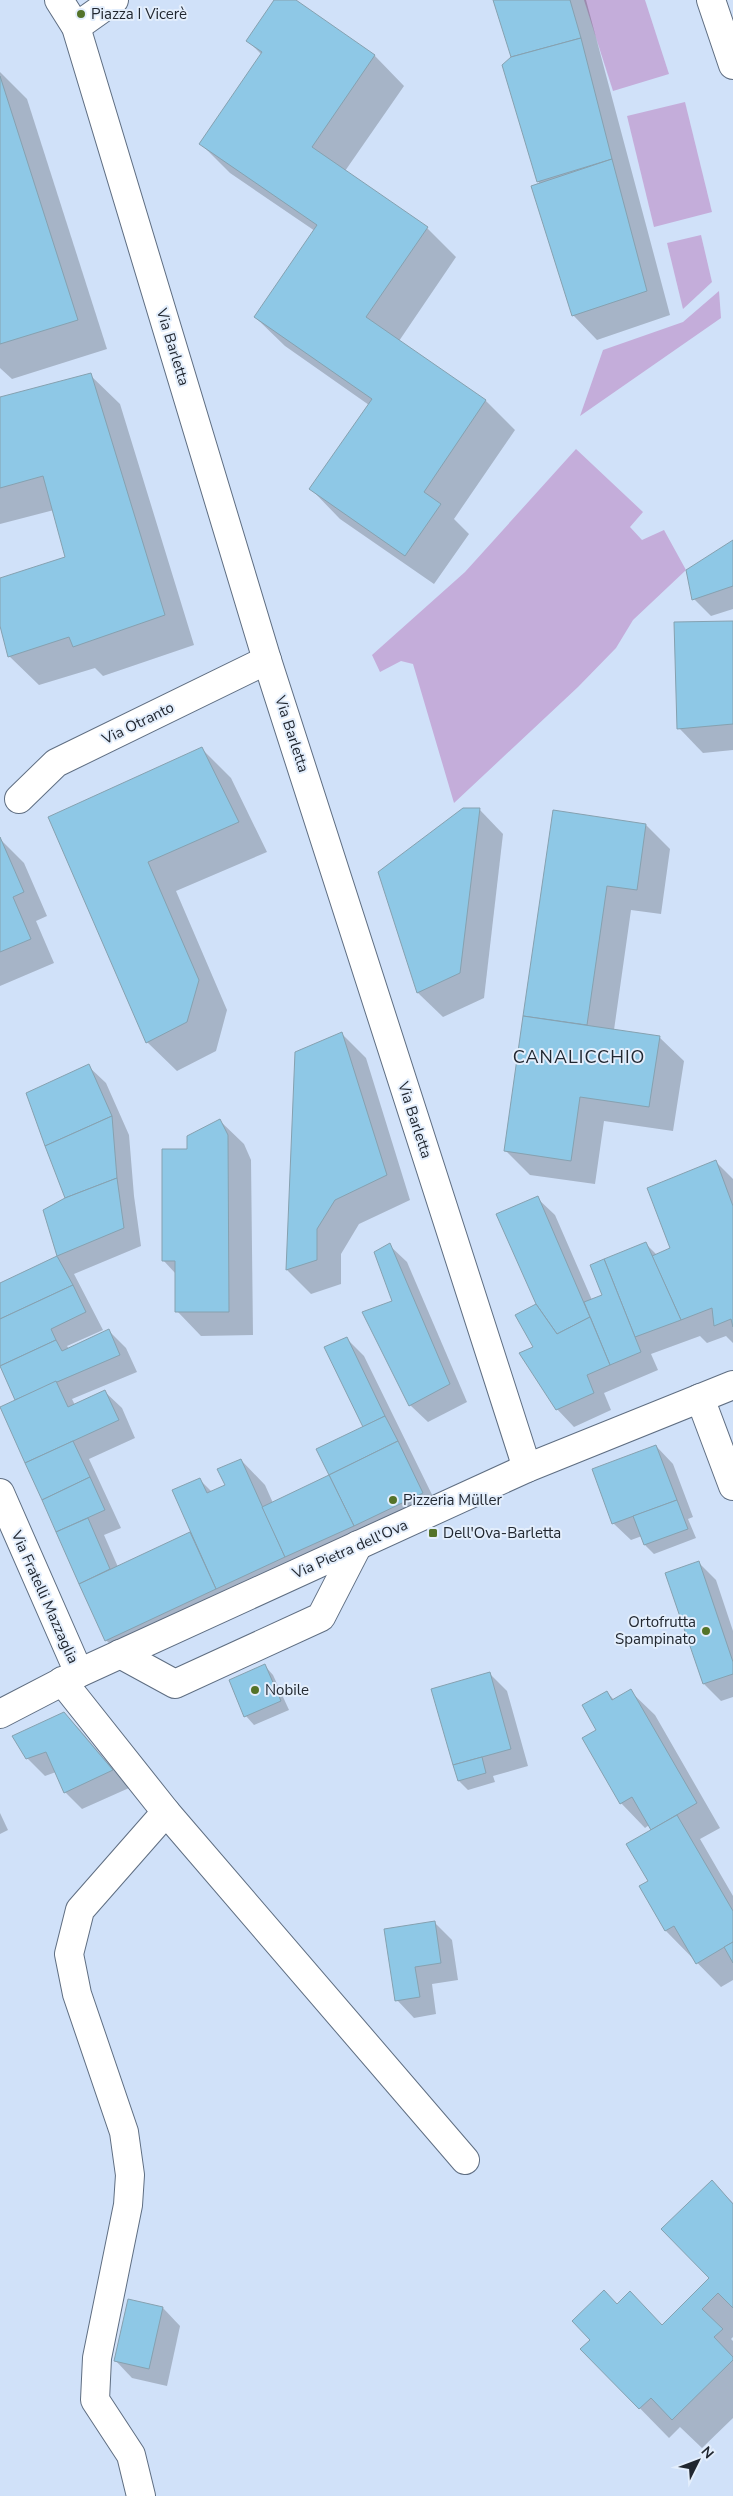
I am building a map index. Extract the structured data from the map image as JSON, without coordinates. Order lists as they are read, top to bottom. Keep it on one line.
{"streets":{"street":["Via Barletta","Via Otranto","Via Pietra dell'Ova","Via Fratelli Mazzaglia"]},"crossings":[["Via Barletta","Via Otranto"],["Via Barletta","Via Pietra dell'Ova"],["Via Pietra dell'Ova","Via Fratelli Mazzaglia"]],"districts":["CANALICCHIO"],"places":{"other":["Piazza I Vicerè","Pizzeria Müller","Ortofrutta Spampinato","Nobile"],"transit":["Dell'Ova-Barletta"]},"north":"top right"}
